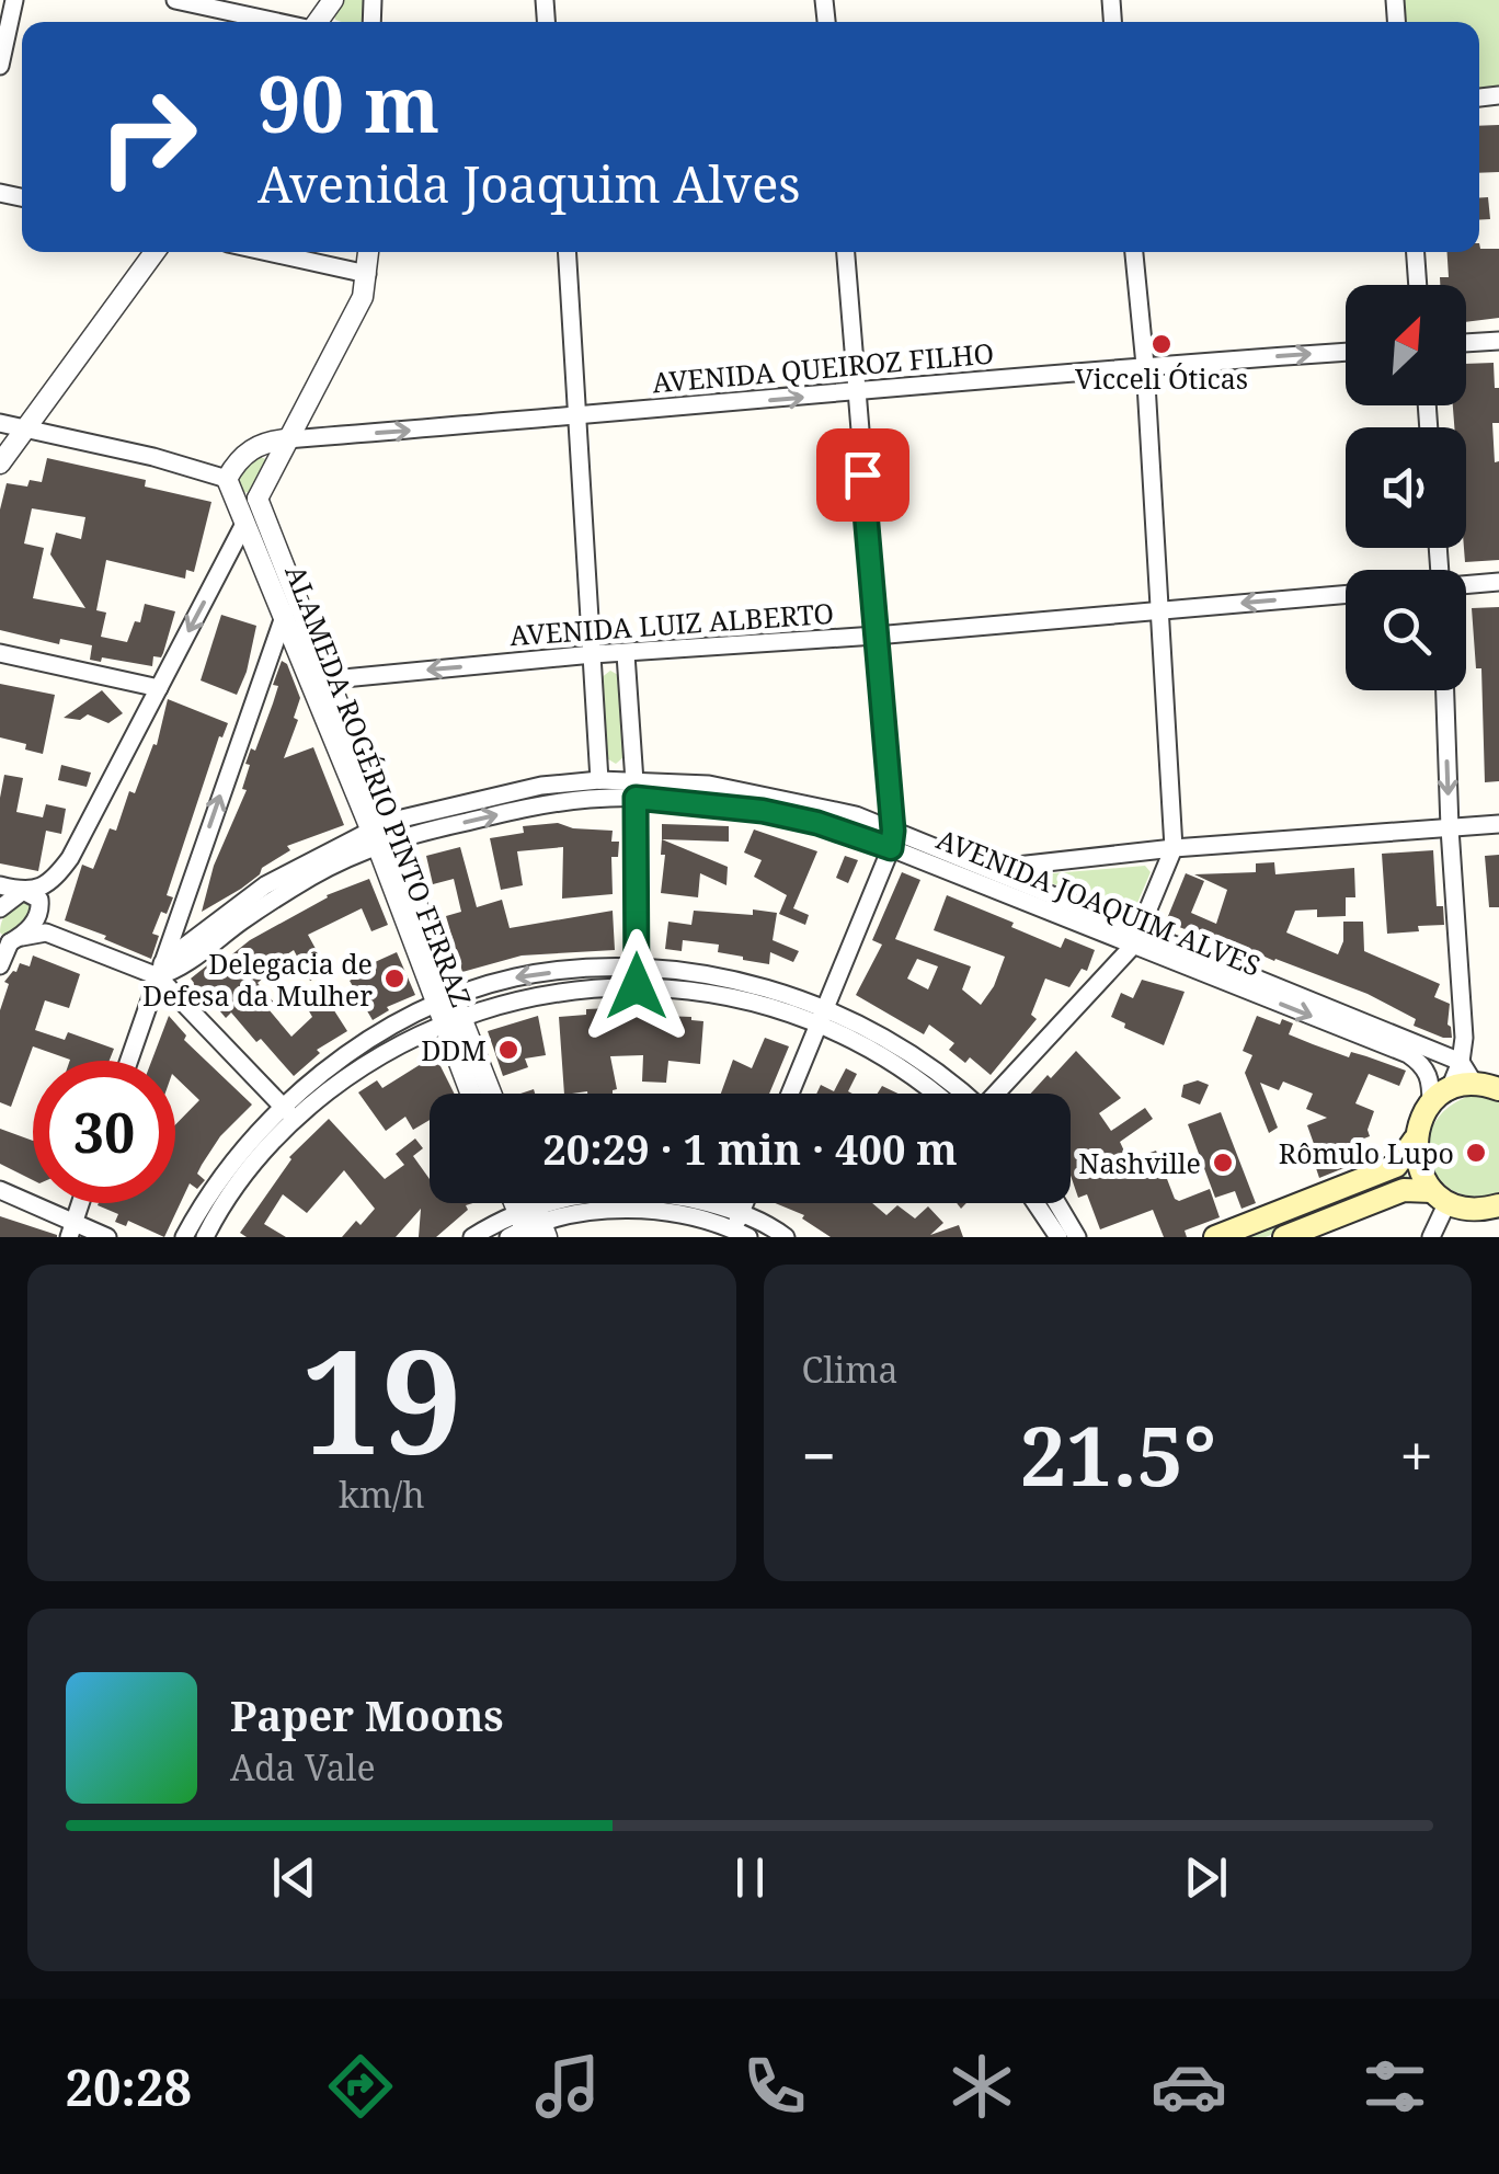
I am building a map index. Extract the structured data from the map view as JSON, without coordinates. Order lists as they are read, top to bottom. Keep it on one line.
{"streets":{"street":["AVENIDA QUEIROZ FILHO","AVENIDA LUIZ ALBERTO","ALAMEDA ROGÉRIO PINTO FERRAZ","AVENIDA JOAQUIM ALVES"]},"crossings":[["AVENIDA LUIZ ALBERTO","ALAMEDA ROGÉRIO PINTO FERRAZ"],["ALAMEDA ROGÉRIO PINTO FERRAZ","AVENIDA JOAQUIM ALVES"]],"one_way":["AVENIDA QUEIROZ FILHO","AVENIDA LUIZ ALBERTO"],"places":["Vicceli Óticas","Delegacia de Defesa da Mulher","DDM","Rômulo Lupo","Nashville"],"north":"top right","page":{"turn":["90 m","Avenida Joaquim Alves"],"limit":"30","trip":"20:29 · 1 min · 400 m","tile":[["19","km/h"],"Clima"],"heat":["−","21.5°","+"],"song":["Paper Moons","Ada Vale"],"tabs":"20:28"}}
